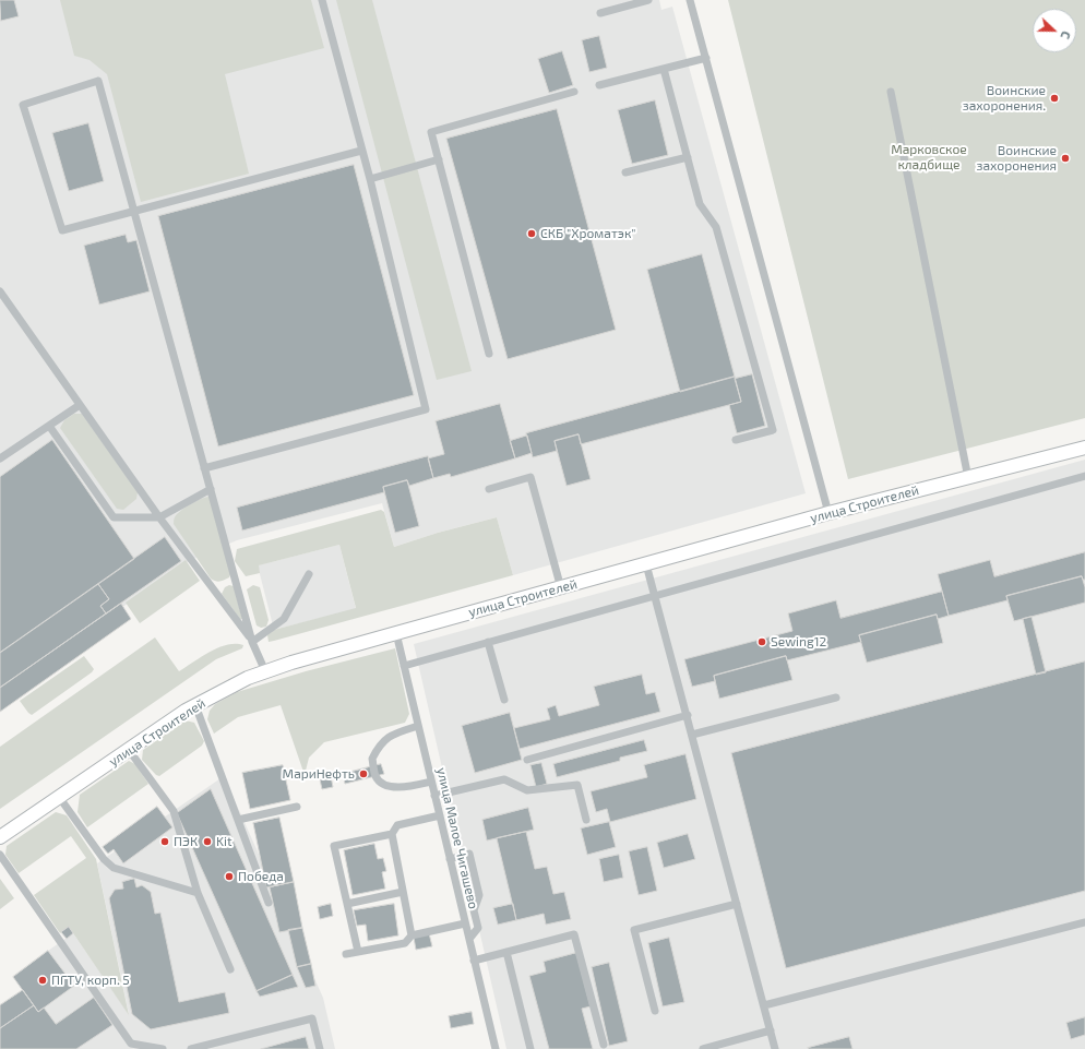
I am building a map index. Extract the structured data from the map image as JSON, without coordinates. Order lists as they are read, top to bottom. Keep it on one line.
{"streets":{"main road":["улица Строителей"],"street":["улица Малое Чигашево"]},"crossings":[["улица Строителей","улица Малое Чигашево"]],"parks":["Марковское кладбище"],"places":["Воинские захоронения.","Воинские захоронения","СКБ \"Хроматэк\"","Sewing12","МариНефть","ПЭК","Kit","Победа","ПГТУ, корп. 5"],"north":"right"}
